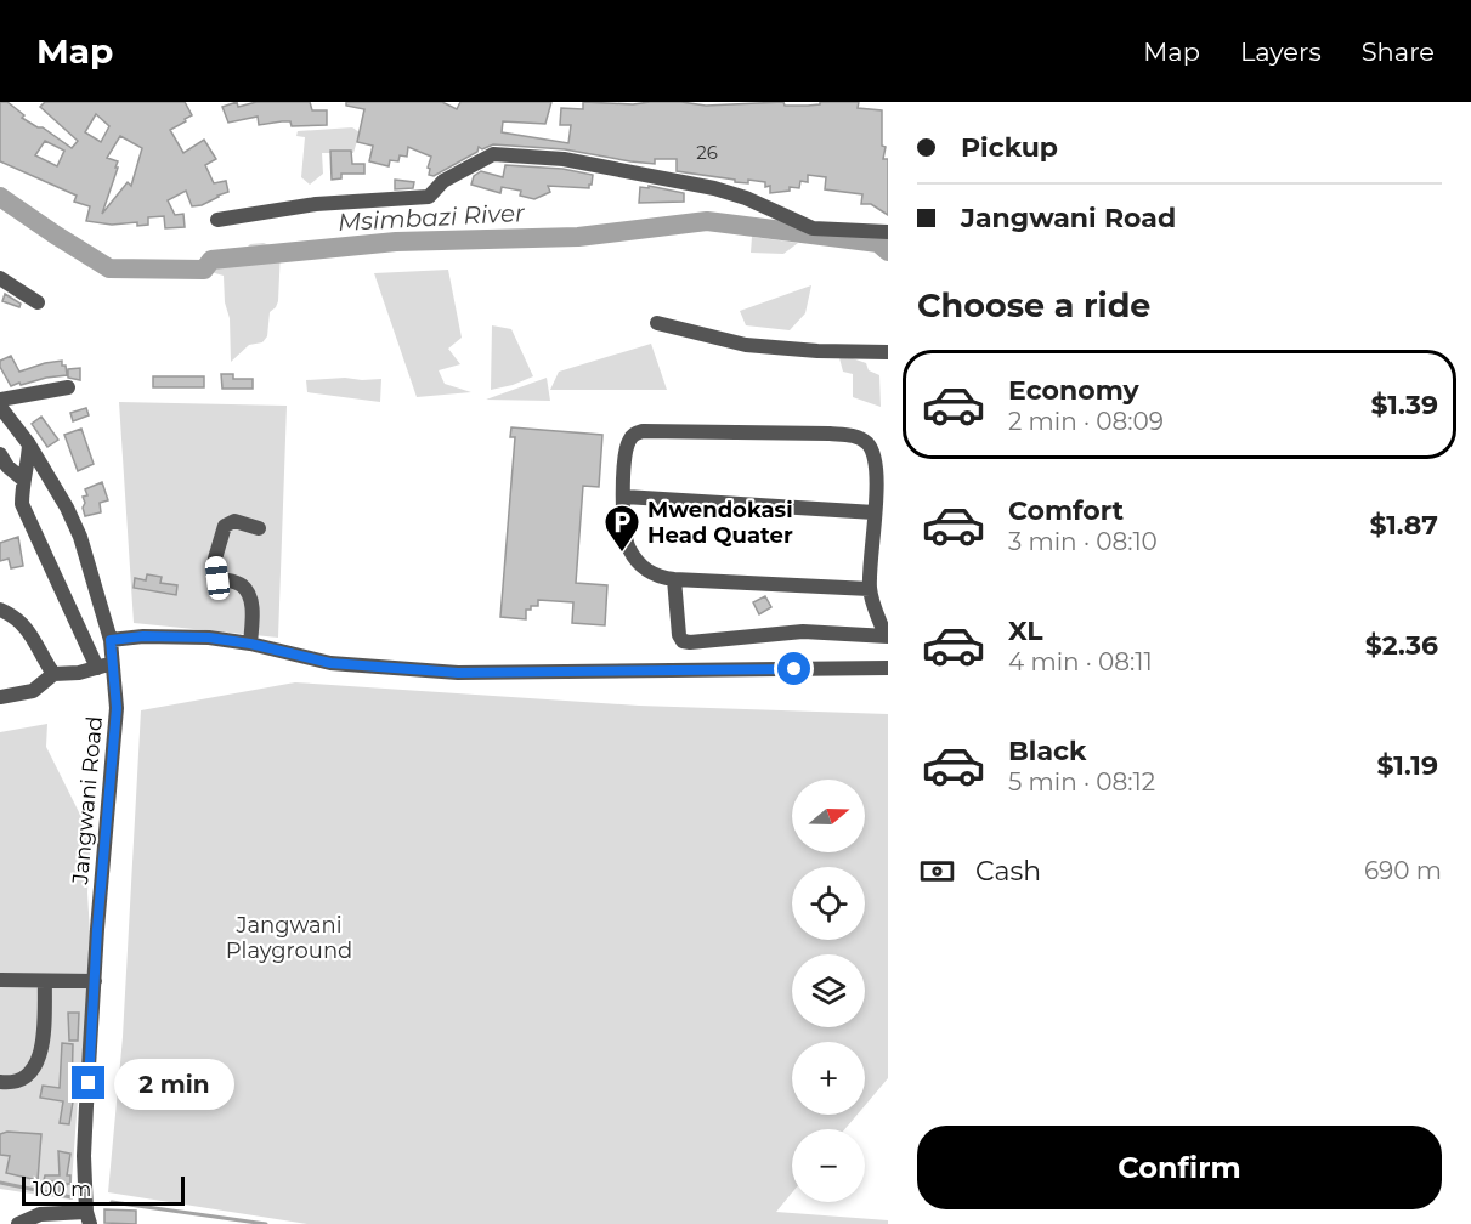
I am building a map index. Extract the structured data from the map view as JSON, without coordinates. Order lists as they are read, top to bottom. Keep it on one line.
{"streets":{"street":["Jangwani Road"]},"water":["Msimbazi River"],"parks":["Jangwani Playground"],"places":{"parking":["Mwendokasi Head Quater"]},"house_numbers":["26"],"scale_bar":"100 m","north":"right","page":{"header":"Map","nav":["Map","Layers","Share"],"banner":["Pickup","Jangwani Road"],"heading":"Choose a ride","list":[{"name":"Economy","note":"2 min · 08:09","value":"$1.39"},{"name":"Comfort","note":"3 min · 08:10","value":"$1.87"},{"name":"XL","note":"4 min · 08:11","value":"$2.36"},{"name":"Black","note":"5 min · 08:12","value":"$1.19"}],"map_buttons":["+","−"],"pay":["Cash","690 m"],"bubble":"2 min","buttons":"Confirm","scale":"100 m"}}
